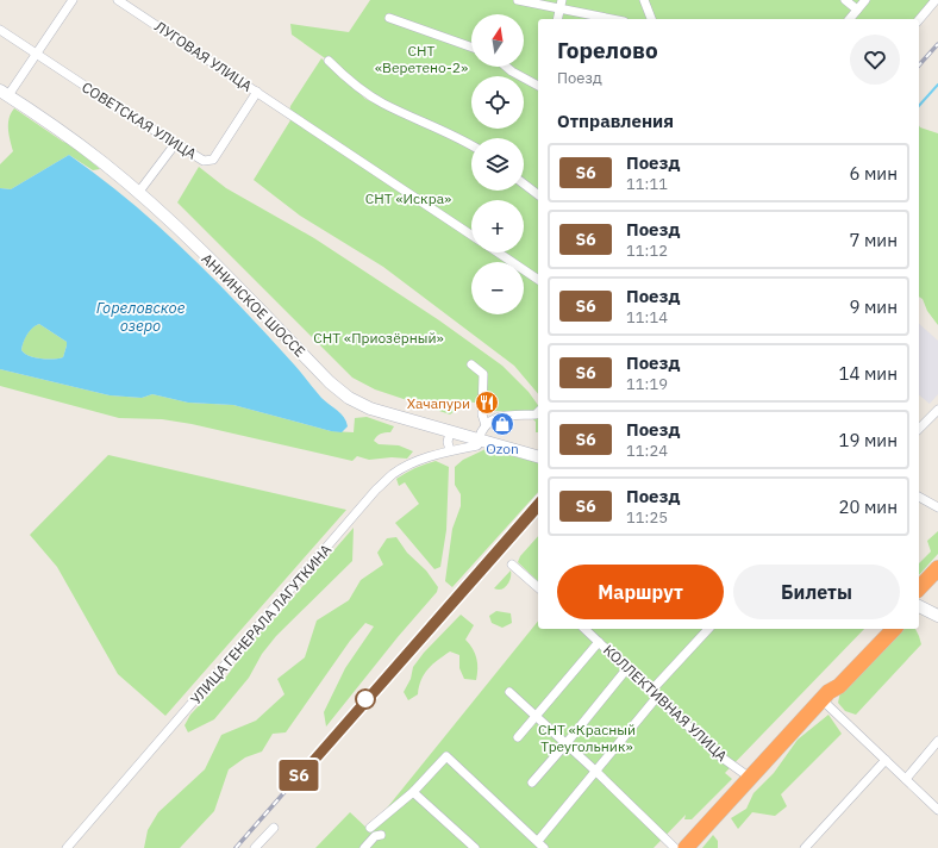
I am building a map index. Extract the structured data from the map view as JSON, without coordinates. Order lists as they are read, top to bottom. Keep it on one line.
{"streets":{"main road":["АННИНСКОЕ ШОССЕ"],"street":["ЛУГОВАЯ УЛИЦА","СОВЕТСКАЯ УЛИЦА","УЛИЦА ГЕНЕРАЛА ЛАГУТКИНА","КОЛЛЕКТИВНАЯ УЛИЦА"]},"crossings":[["ЛУГОВАЯ УЛИЦА","СОВЕТСКАЯ УЛИЦА"],["АННИНСКОЕ ШОССЕ","УЛИЦА ГЕНЕРАЛА ЛАГУТКИНА"]],"water":["Гореловское озеро"],"parks":["СНТ «Веретено-2»","СНТ «Искра»","СНТ «Приозёрный»","СНТ «Красный Треугольник»"],"places":{"restaurant":["Хачапури"],"shop":["Ozon"]},"north":"top","page":{"on_map":"S6","map_buttons":["+","−"],"heading":[["Горелово","Поезд"],"Отправления"],"list":[{"mark":"S6","name":"Поезд","note":"11:11","value":"6 мин"},{"mark":"S6","name":"Поезд","note":"11:12","value":"7 мин"},{"mark":"S6","name":"Поезд","note":"11:14","value":"9 мин"},{"mark":"S6","name":"Поезд","note":"11:19","value":"14 мин"},{"mark":"S6","name":"Поезд","note":"11:24","value":"19 мин"},{"mark":"S6","name":"Поезд","note":"11:25","value":"20 мин"}],"buttons":["Маршрут","Билеты"]}}
